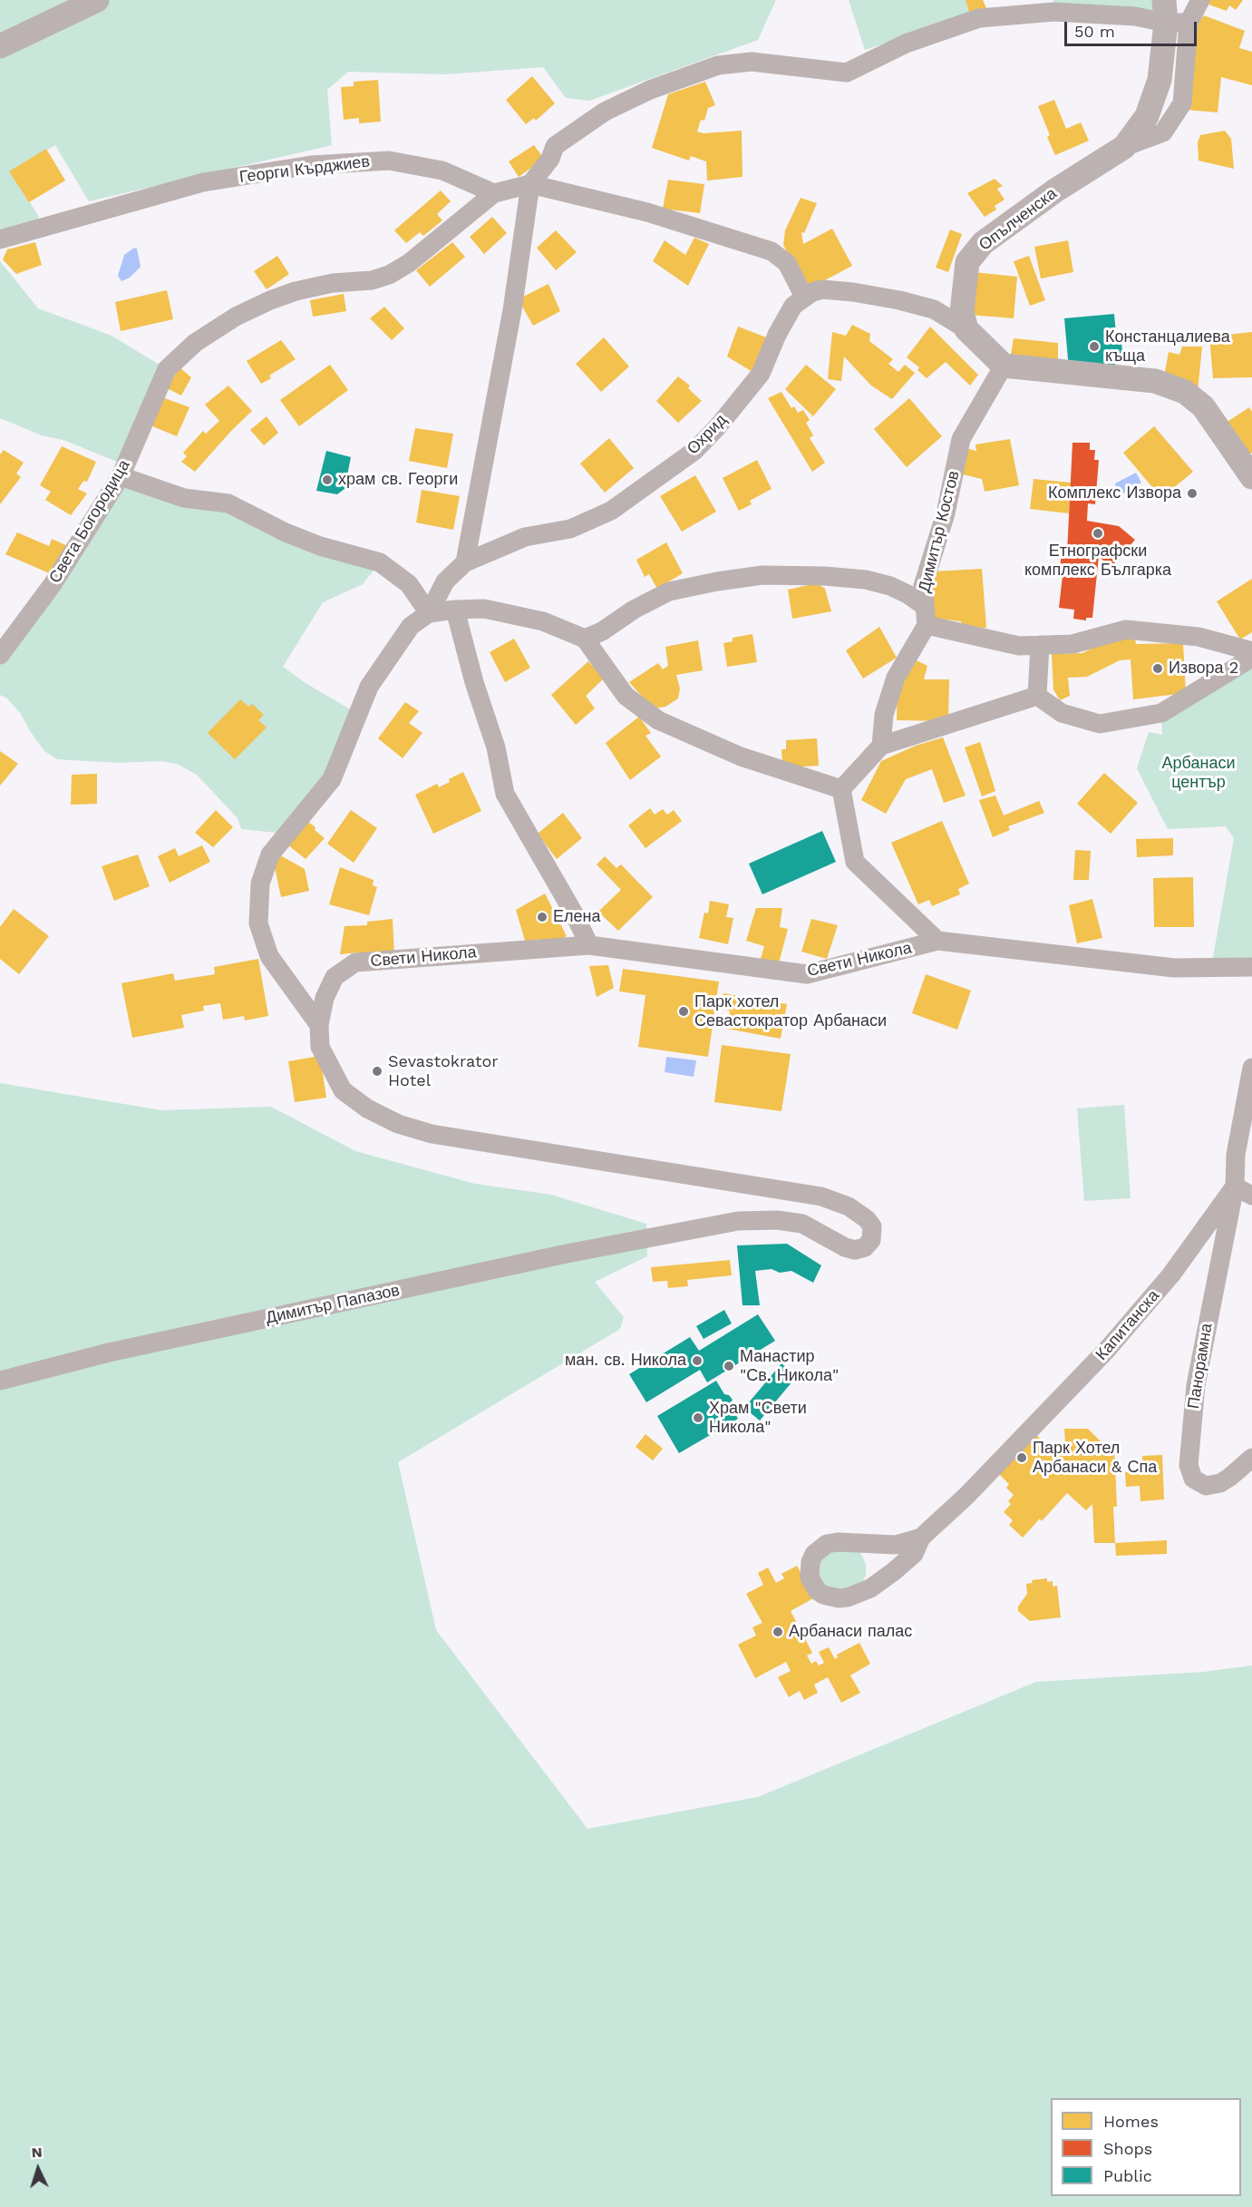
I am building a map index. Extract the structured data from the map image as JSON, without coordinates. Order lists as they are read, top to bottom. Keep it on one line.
{"streets":{"street":["Георги Кърджиев","Опълченска","Охрид","Света Богородица","Димитър Костов","Свети Никола","Димитър Папазов","Капитанска","Панорамна"]},"crossings":[["Георги Кърджиев","Света Богородица"],["Свети Никола","Димитър Папазов"],["Капитанска","Панорамна"]],"parks":["Арбанаси център"],"places":["Констанцалиева къща","храм св. Георги","Комплекс Извора","Етнографски комплекс Българка","Извора 2","Елена","Парк хотел Севастократор Арбанаси","Sevastokrator Hotel","ман. св. Никола","Манастир \"Св. Никола\"","Храм \"Свети Никола\"","Парк Хотел Арбанаси & Спа","Арбанаси палас"],"legend":["Homes","Shops","Public"],"scale_bar":"50 m","north":"top"}
